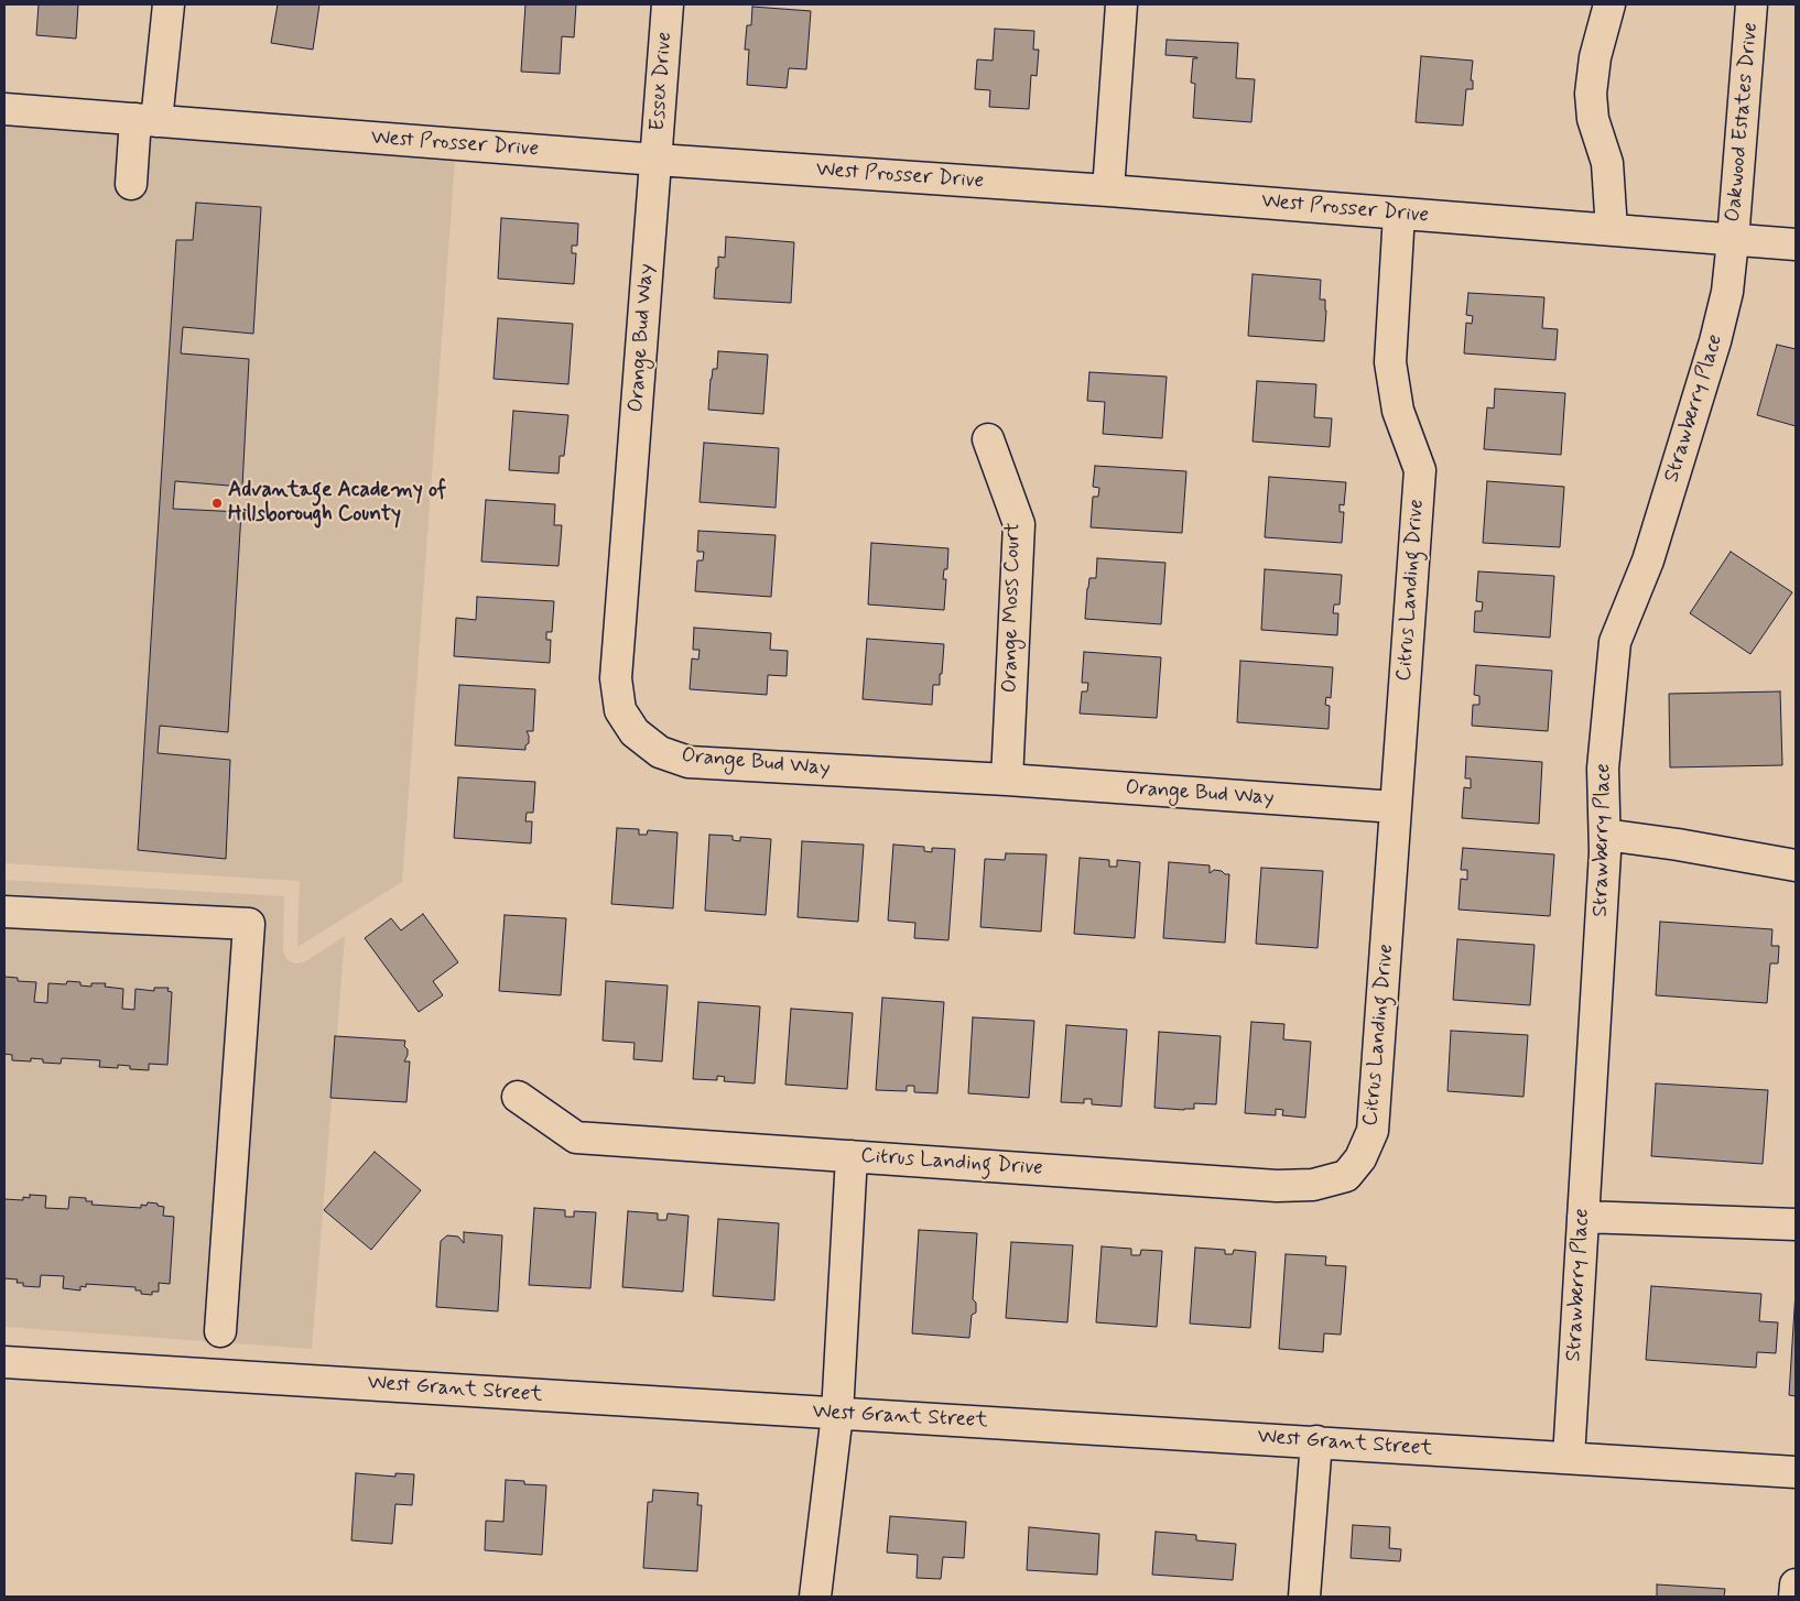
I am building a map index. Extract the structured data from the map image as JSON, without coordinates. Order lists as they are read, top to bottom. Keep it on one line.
{"streets":{"street":["Essex Drive","Oakwood Estates Drive","West Prosser Drive","Orange Bud Way","Strawberry Place","Citrus Landing Drive","Orange Moss Court","West Grant Street"]},"crossings":[["Essex Drive","West Prosser Drive"],["Essex Drive","Orange Bud Way"],["Oakwood Estates Drive","West Prosser Drive"],["Oakwood Estates Drive","Strawberry Place"],["West Prosser Drive","Orange Bud Way"],["West Prosser Drive","Strawberry Place"],["West Prosser Drive","Citrus Landing Drive"],["Orange Bud Way","Citrus Landing Drive"],["Orange Bud Way","Orange Moss Court"],["Strawberry Place","West Grant Street"]],"places":["Advantage Academy of Hillsborough County"]}
